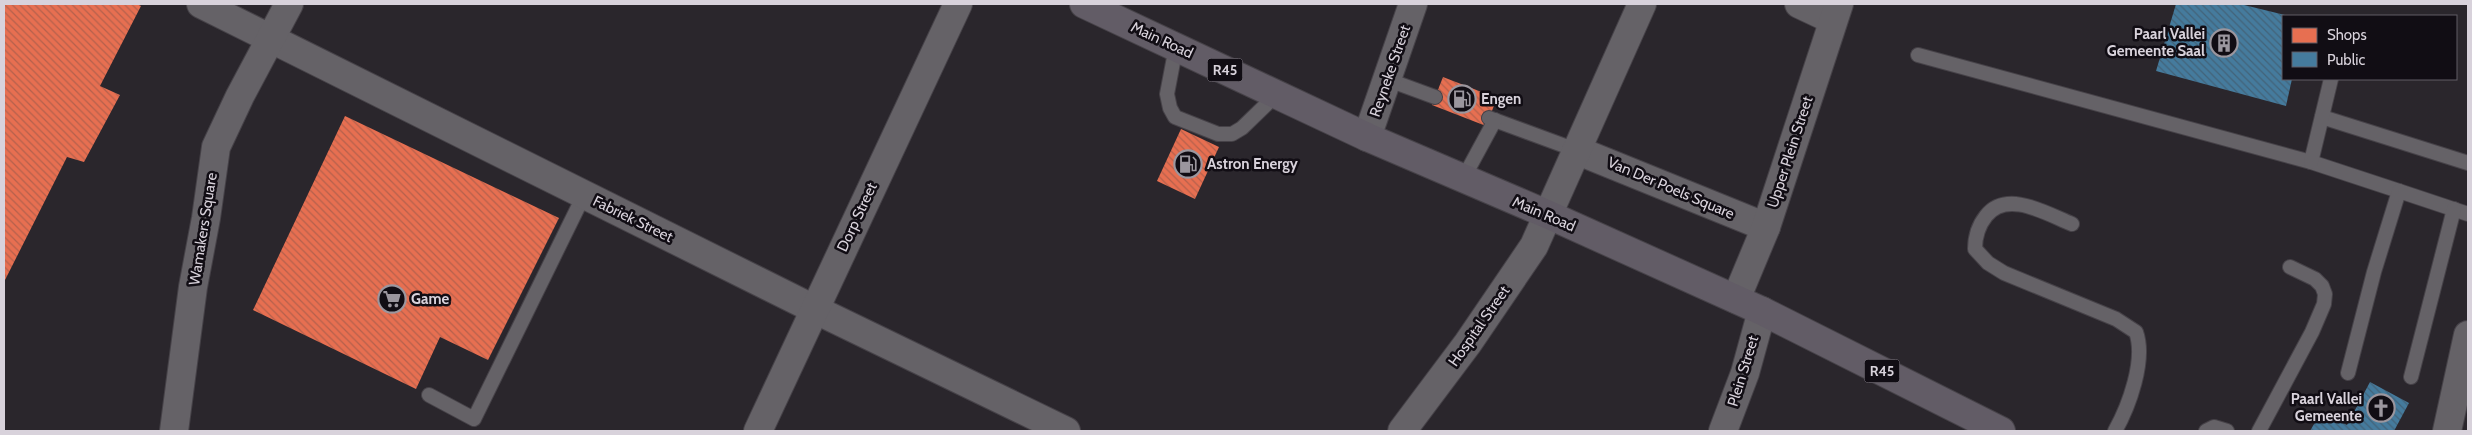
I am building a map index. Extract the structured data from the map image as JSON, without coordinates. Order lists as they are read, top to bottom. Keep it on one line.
{"streets":{"main road":["Main Road","R45"],"street":["Reyneke Street","Upper Plein Street","Van Der Poels Square","Dorp Street","Fabriek Street","Wamakers Square","Hospital Street","Plein Street"]},"crossings":[["Main Road","Reyneke Street"],["Main Road","Upper Plein Street"],["Main Road","Hospital Street"],["Main Road","Plein Street"],["Upper Plein Street","Van Der Poels Square"],["Dorp Street","Fabriek Street"],["Fabriek Street","Wamakers Square"]],"places":{"building":["Paarl Vallei Gemeente Saal"],"fuel station":["Engen","Astron Energy"],"supermarket":["Game"],"church":["Paarl Vallei Gemeente"]},"legend":["Shops","Public"]}
